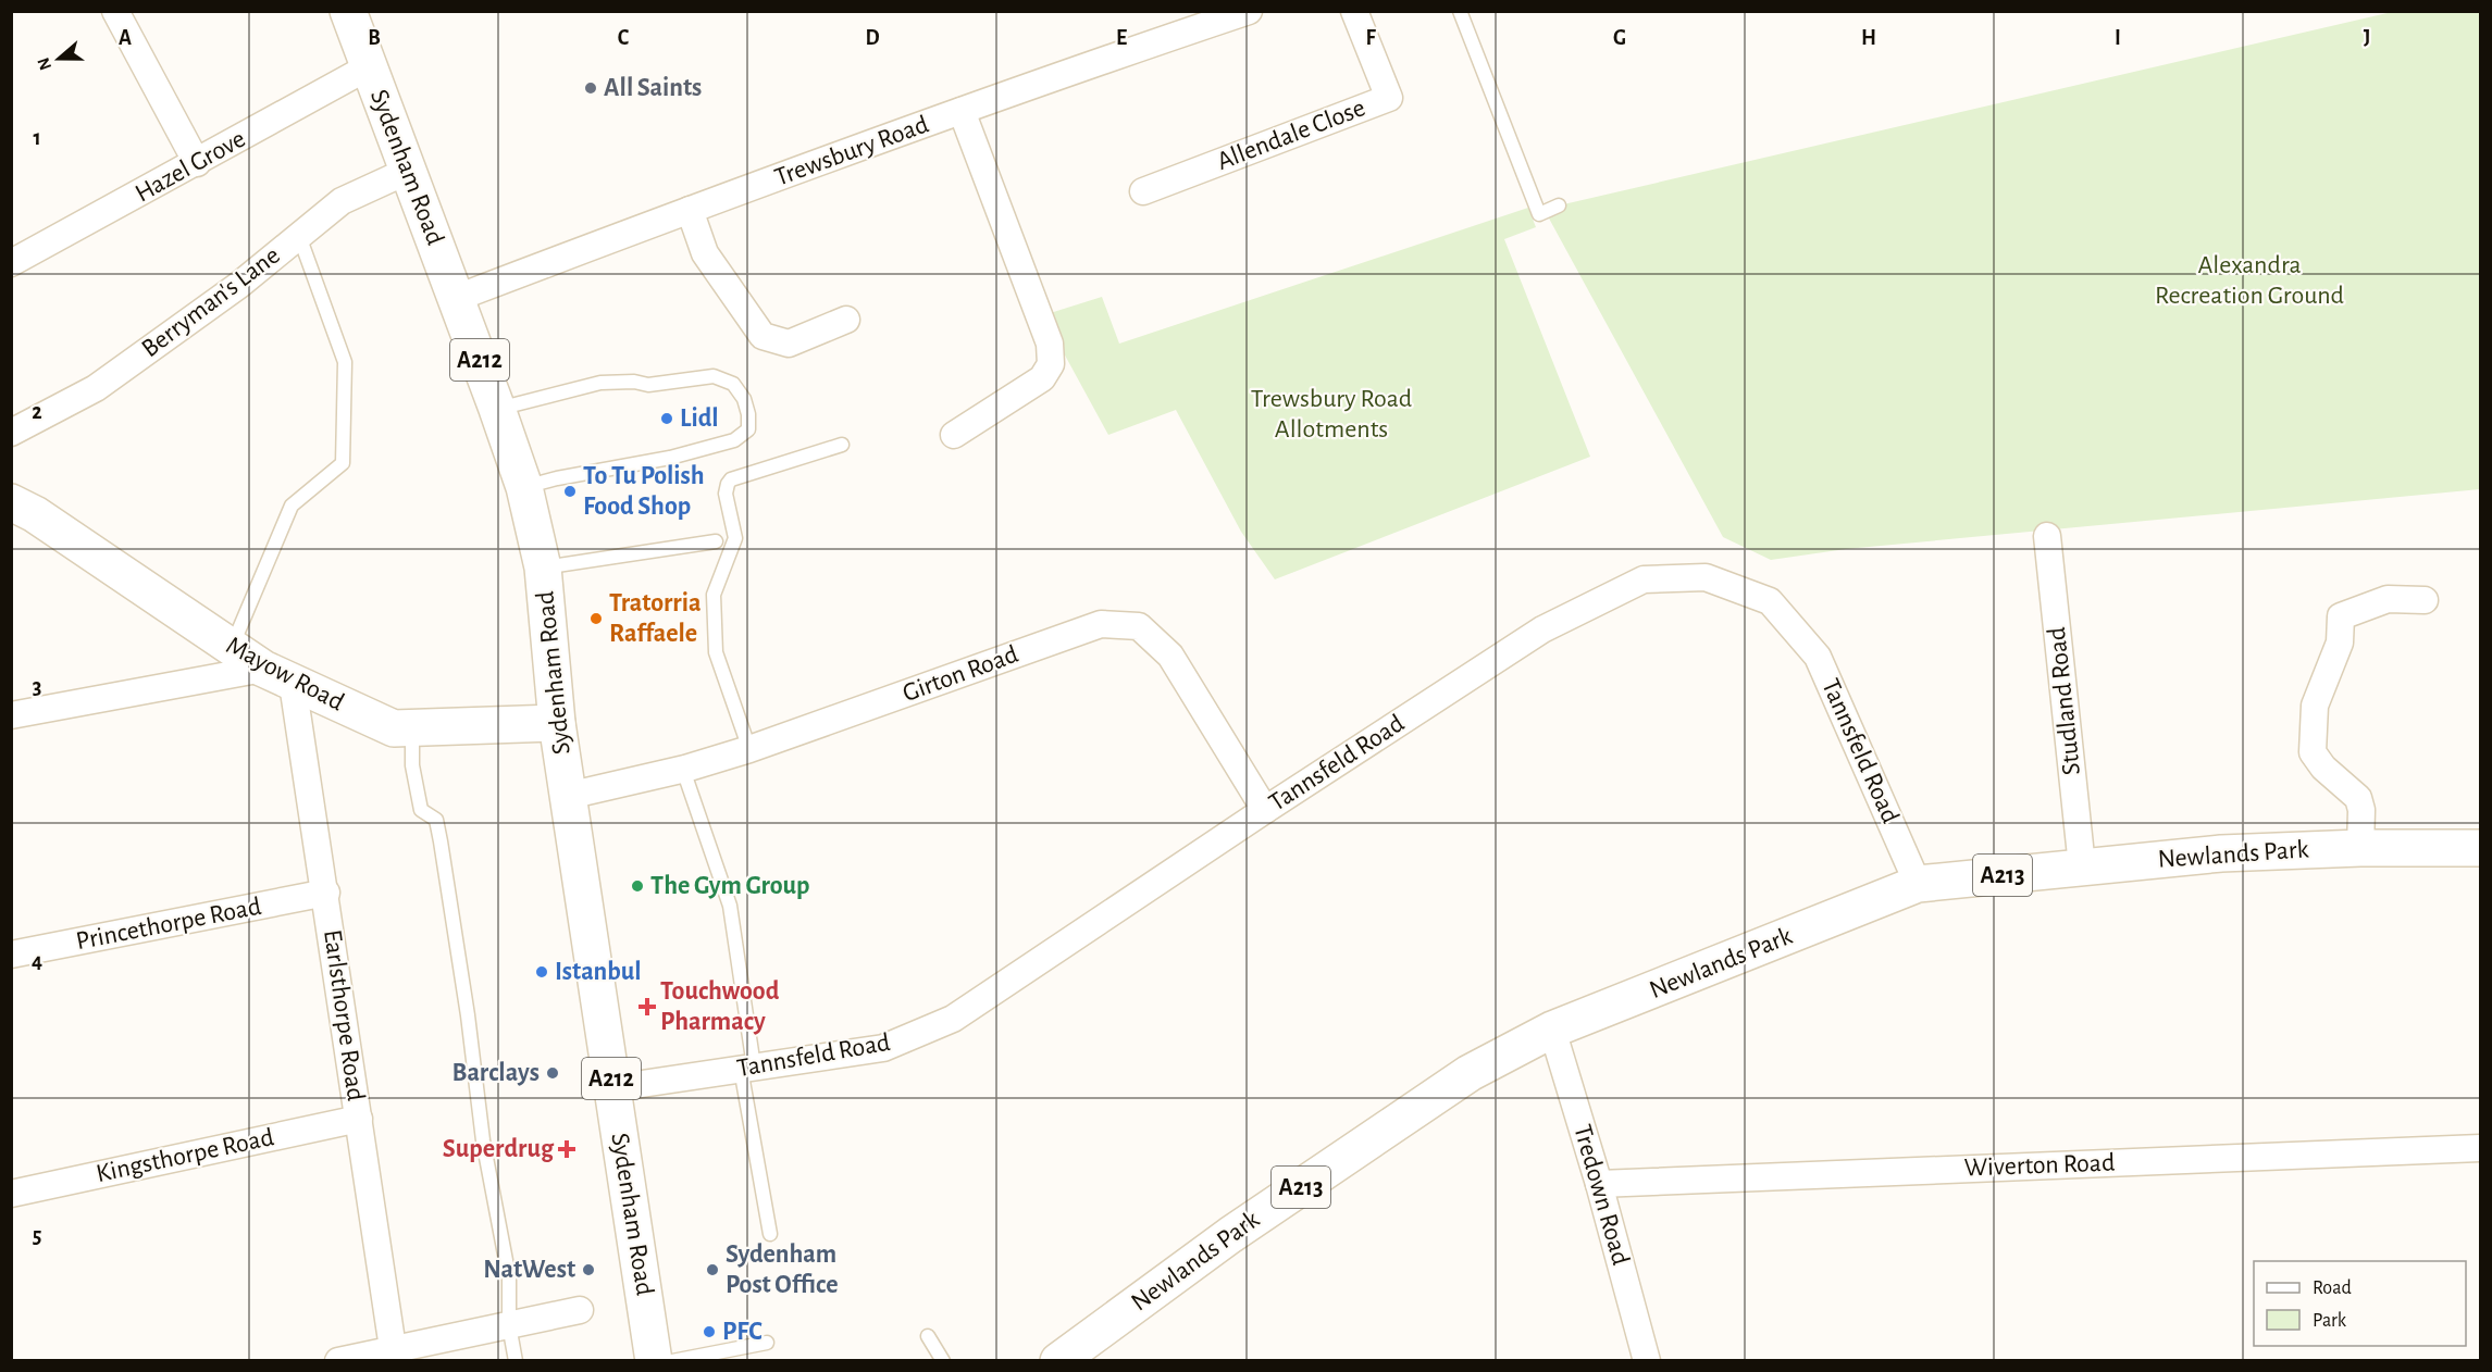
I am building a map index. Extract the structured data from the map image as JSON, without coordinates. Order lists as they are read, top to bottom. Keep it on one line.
{"streets":{"main road":["Sydenham Road","A212","Mayow Road","Newlands Park","A213"],"street":["Allendale Close","Trewsbury Road","Hazel Grove","Berryman's Lane","Girton Road","Studland Road","Tannsfeld Road","Princethorpe Road","Earlsthorpe Road","Kingsthorpe Road","Wiverton Road","Tredown Road"]},"crossings":[["Trewsbury Road","Sydenham Road"],["Hazel Grove","Sydenham Road"],["Sydenham Road","Berryman's Lane"],["Sydenham Road","Mayow Road"],["Sydenham Road","Girton Road"],["Sydenham Road","Tannsfeld Road"],["Mayow Road","Earlsthorpe Road"],["Girton Road","Tannsfeld Road"],["Studland Road","Newlands Park"],["Tannsfeld Road","Newlands Park"],["Newlands Park","Tredown Road"],["Princethorpe Road","Earlsthorpe Road"],["Earlsthorpe Road","Kingsthorpe Road"],["Wiverton Road","Tredown Road"]],"parks":["Alexandra Recreation Ground","Trewsbury Road Allotments"],"places":{"other":["All Saints","Lidl","To Tu Polish Food Shop","Tratorria Raffaele","The Gym Group","Istanbul","Barclays","NatWest","Sydenham Post Office","PFC"],"health":["Touchwood Pharmacy","Superdrug"]},"legend":["Road","Park"],"north":"left","grid":{"columns":["A","B","C","D","E","F","G","H","I","J"],"rows":["1","2","3","4","5"]}}
